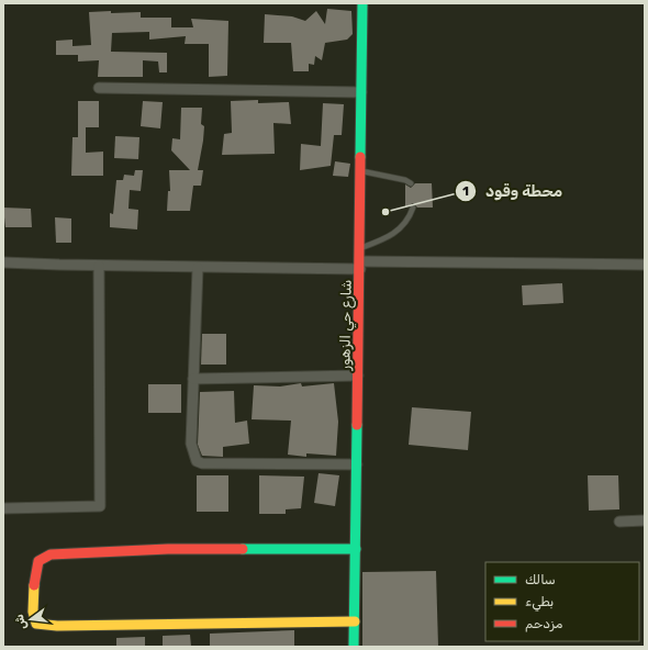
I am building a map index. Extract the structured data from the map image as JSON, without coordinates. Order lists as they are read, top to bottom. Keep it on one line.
{"streets":{"street":["شارع حي الزهور"]},"places":["محطة وقود"],"legend":["سالك","بطيء","مزدحم"],"north":"left"}
